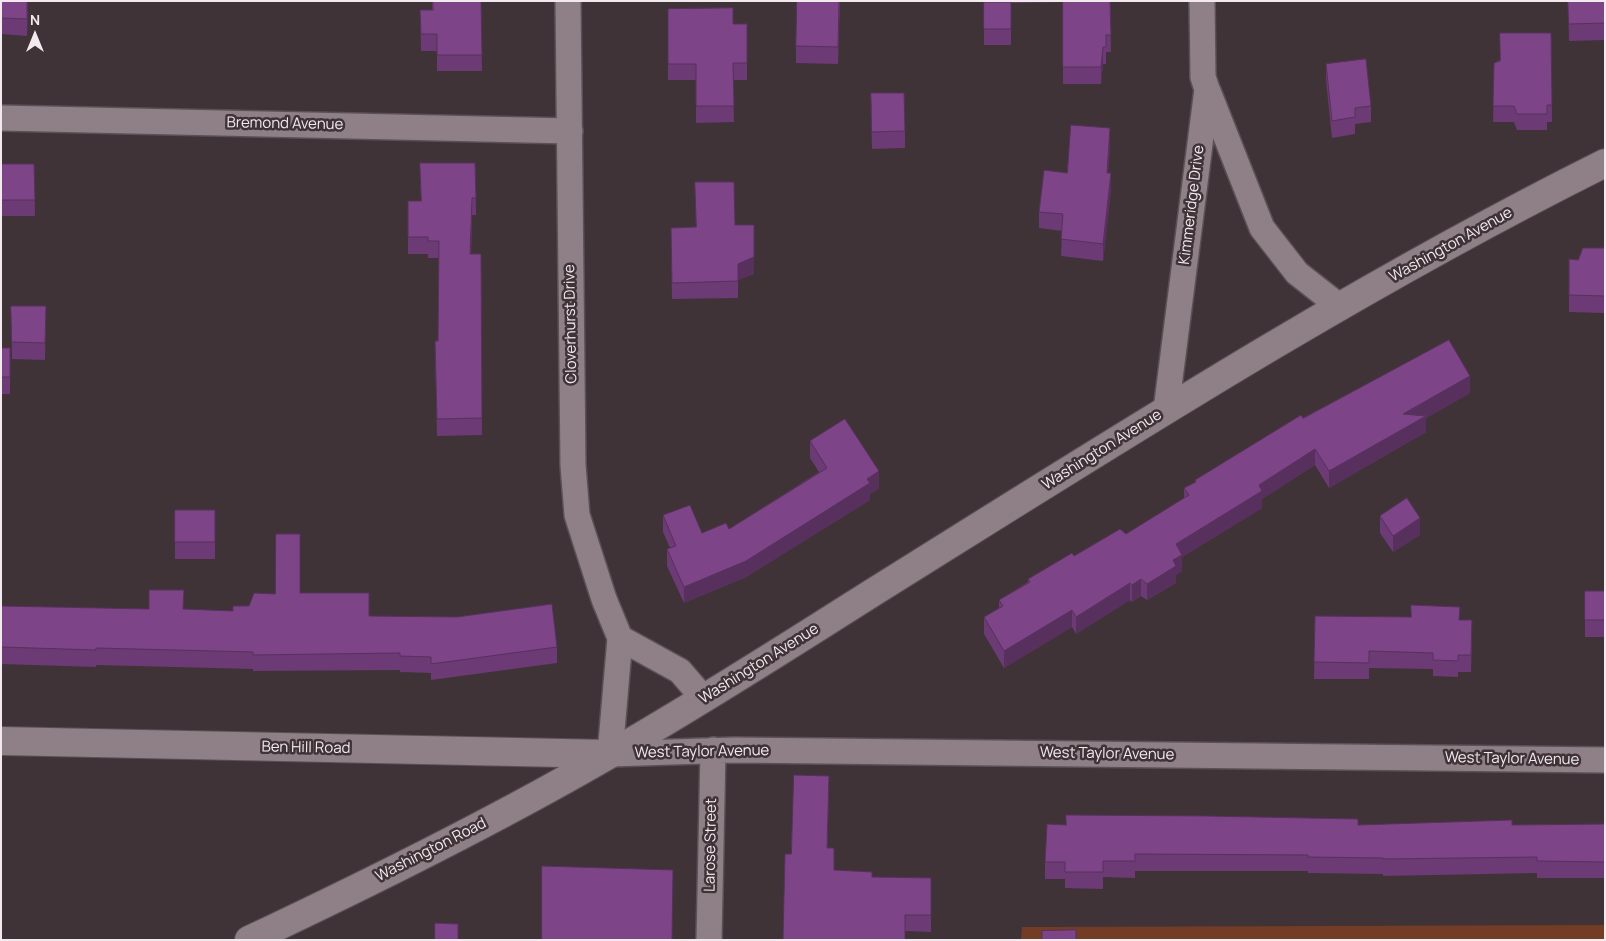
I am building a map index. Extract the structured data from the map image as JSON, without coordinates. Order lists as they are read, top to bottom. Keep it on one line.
{"streets":{"street":["Bremond Avenue","Kimmeridge Drive","Washington Avenue","Cloverhurst Drive","Ben Hill Road","West Taylor Avenue","Larose Street","Washington Road"]},"crossings":[["Bremond Avenue","Cloverhurst Drive"],["Kimmeridge Drive","Washington Avenue"],["Washington Avenue","Cloverhurst Drive"],["Washington Avenue","Ben Hill Road"],["Washington Avenue","West Taylor Avenue"],["Washington Avenue","Washington Road"],["Cloverhurst Drive","Ben Hill Road"],["Cloverhurst Drive","West Taylor Avenue"],["Cloverhurst Drive","Washington Road"],["Ben Hill Road","West Taylor Avenue"],["Ben Hill Road","Washington Road"],["West Taylor Avenue","Larose Street"],["West Taylor Avenue","Washington Road"]],"north":"top"}
